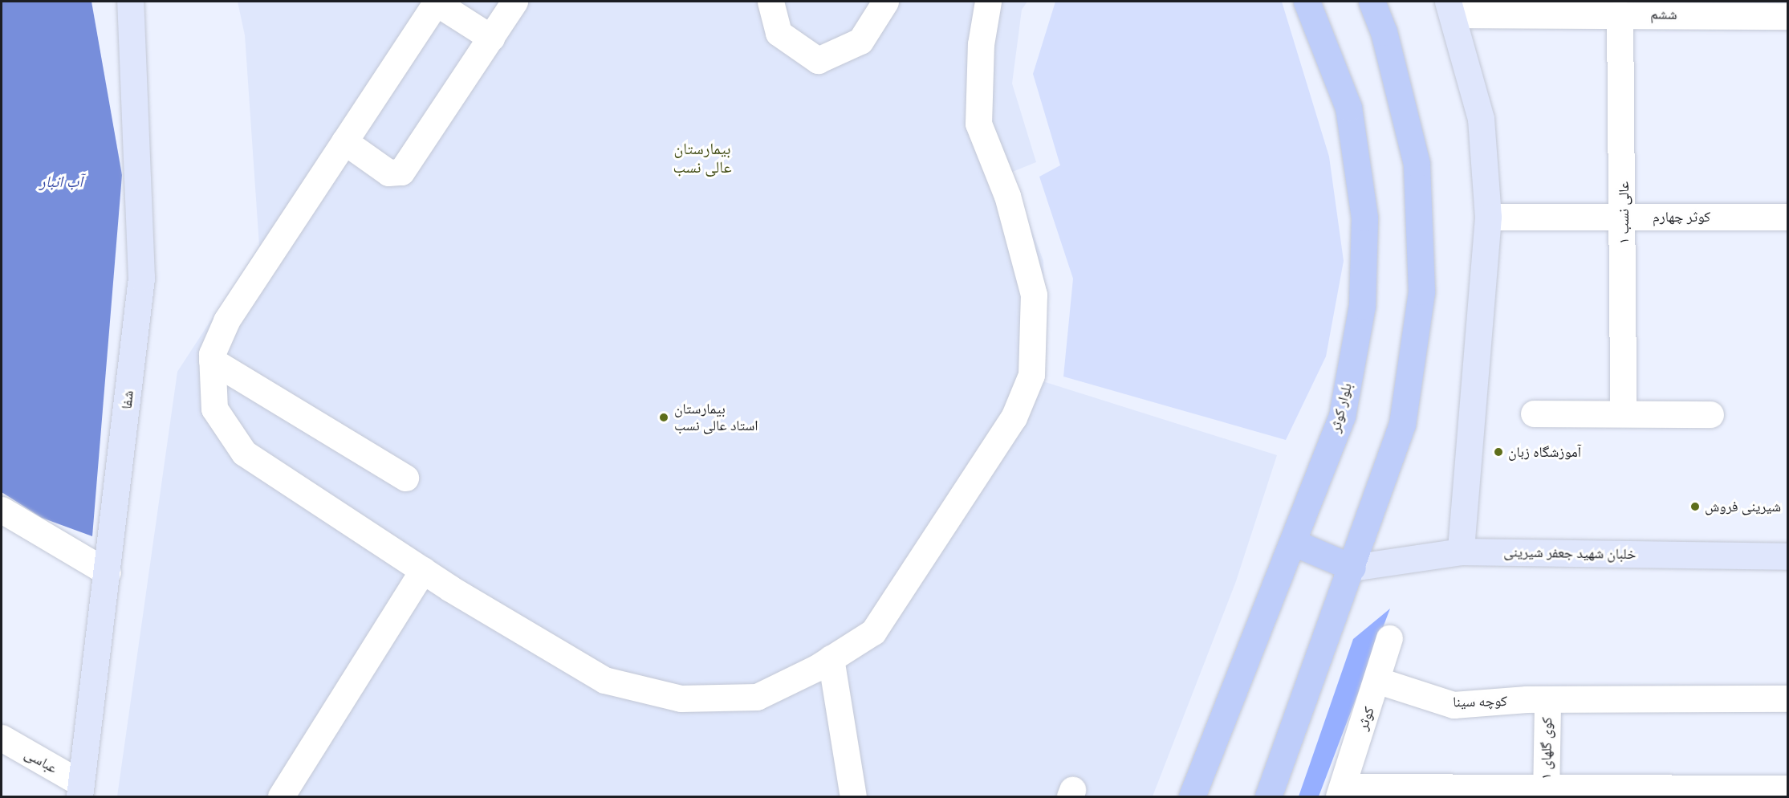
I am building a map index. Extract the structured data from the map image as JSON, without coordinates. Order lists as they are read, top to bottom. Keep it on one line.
{"streets":{"main road":["بلوار کوثر"],"street":["ششم","عالی نسب ۱","کوثر چهارم","شفا","خلبان شهید جعفر شیرینی","کوچه سینا","کوثر","کوی گلهای ۱","عباسی"]},"crossings":[["ششم","عالی نسب ۱"],["عالی نسب ۱","کوثر چهارم"],["شفا","عباسی"],["کوچه سینا","کوثر"],["کوچه سینا","کوی گلهای ۱"]],"districts":["بیمارستان عالی نسب"],"water":["آب انبار"],"places":["بیمارستان استاد عالی نسب","آموزشگاه زبان","شیرینی فروش"]}
